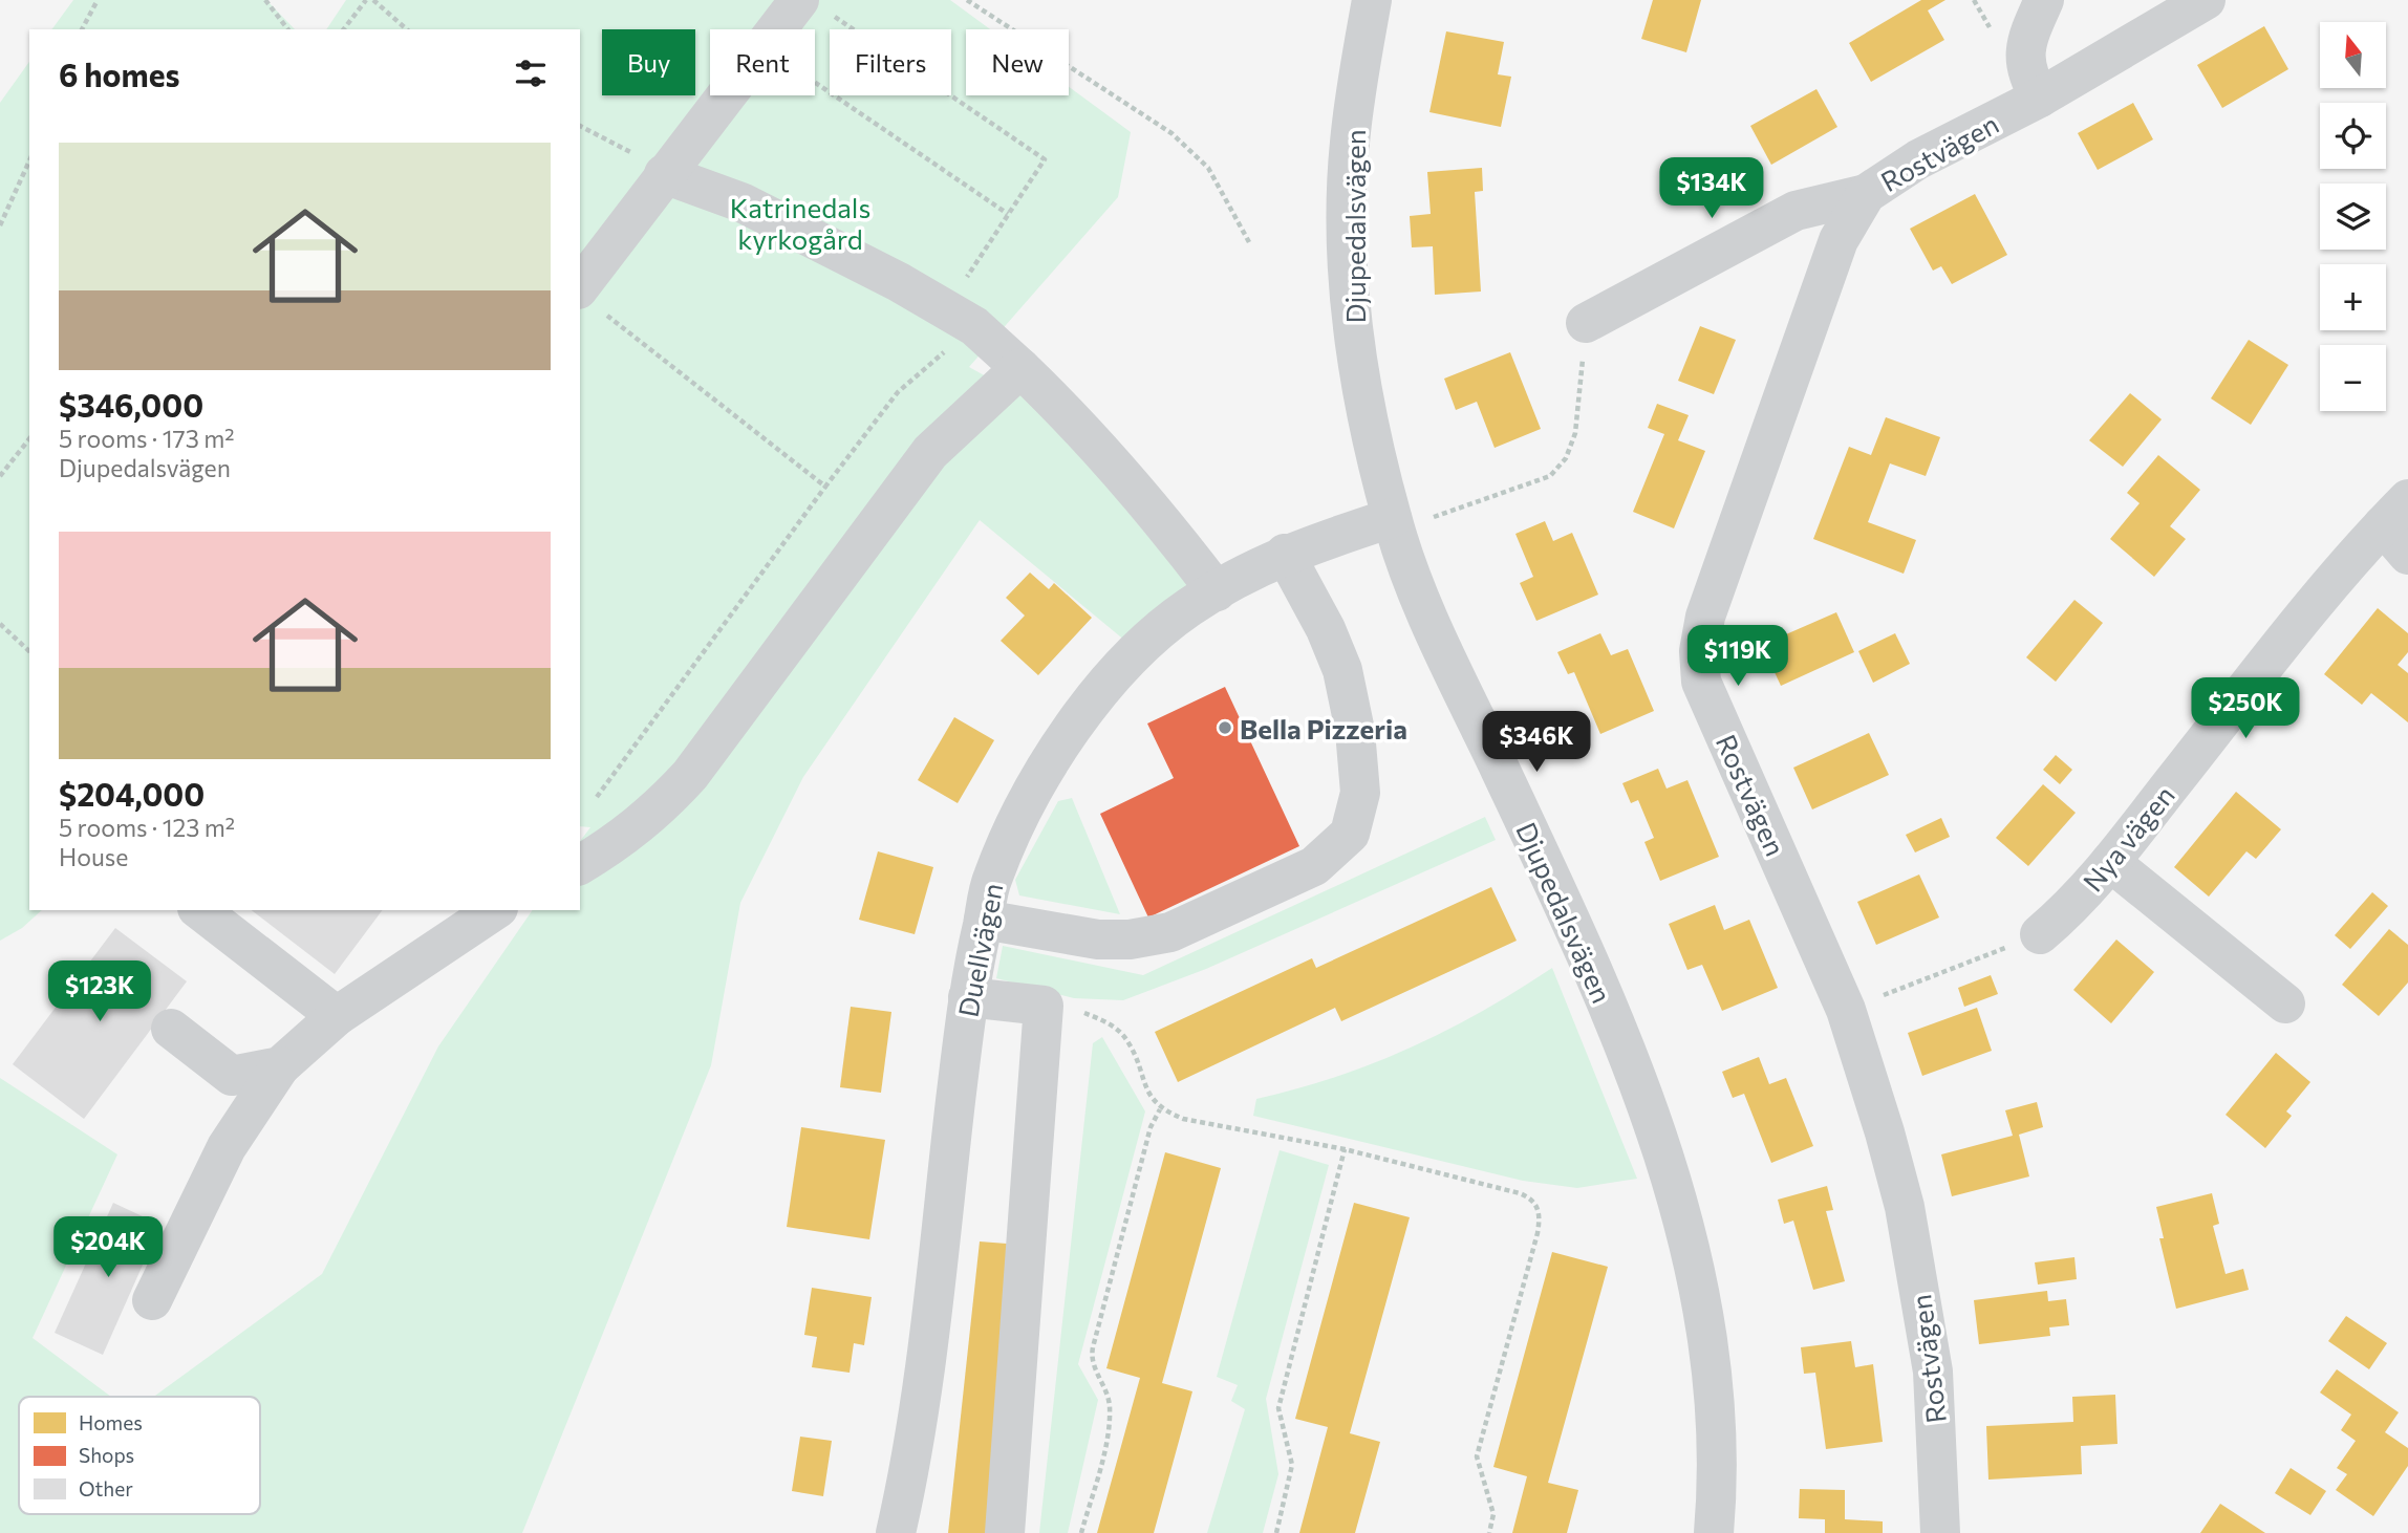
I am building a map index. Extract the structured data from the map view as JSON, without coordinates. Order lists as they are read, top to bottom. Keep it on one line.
{"streets":{"street":["Rostvägen","Djupedalsvägen","Nya vägen","Duellvägen"]},"crossings":[["Djupedalsvägen","Duellvägen"]],"parks":["Katrinedals kyrkogård"],"places":["Bella Pizzeria"],"legend":["Homes","Shops","Other"],"north":"top","page":{"map_buttons":["+","−"],"chip":["Buy","Rent","Filters","New"],"heading":"6 homes","list":[{"name":"$346,000","note":"5 rooms · 173 m² · Djupedalsvägen"},{"name":"$204,000","note":"5 rooms · 123 m² · House"}],"price":["$134K","$119K","$250K","$346K","$123K","$204K"]}}
